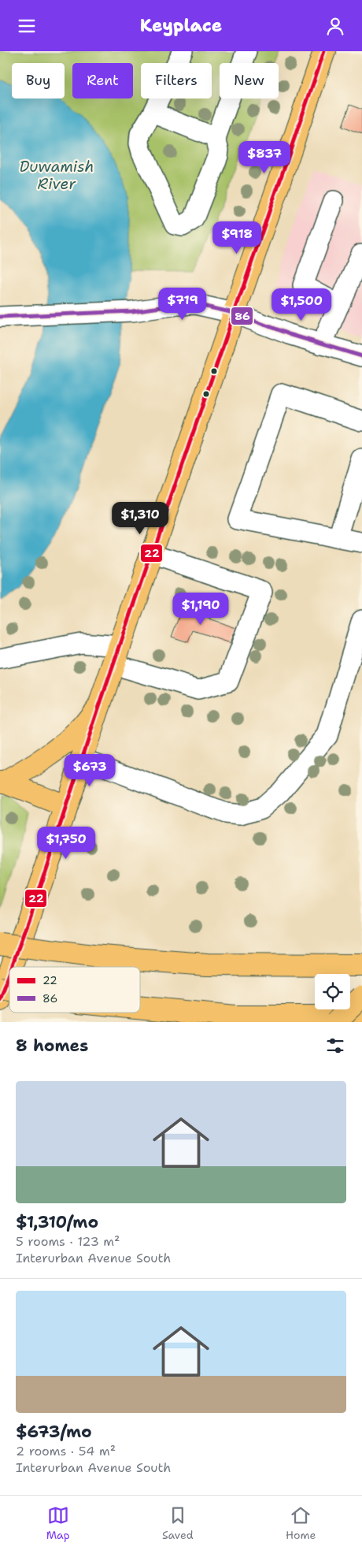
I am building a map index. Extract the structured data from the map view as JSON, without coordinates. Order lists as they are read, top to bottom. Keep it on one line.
{"water":["Duwamish River"],"lines":["transit line 22","transit line 86"],"legend":["22","86"],"page":{"header":"Keyplace","chip":["Buy","Rent","Filters","New"],"price":["$837","$918","$719","$1,500","$1,310","$1,190","$673","$1,750"],"heading":"8 homes","list":[{"name":"$1,310/mo","note":"5 rooms · 123 m² · Interurban Avenue South"},{"name":"$673/mo","note":"2 rooms · 54 m² · Interurban Avenue South"}],"tabs":["Map","Saved","Home"]}}
